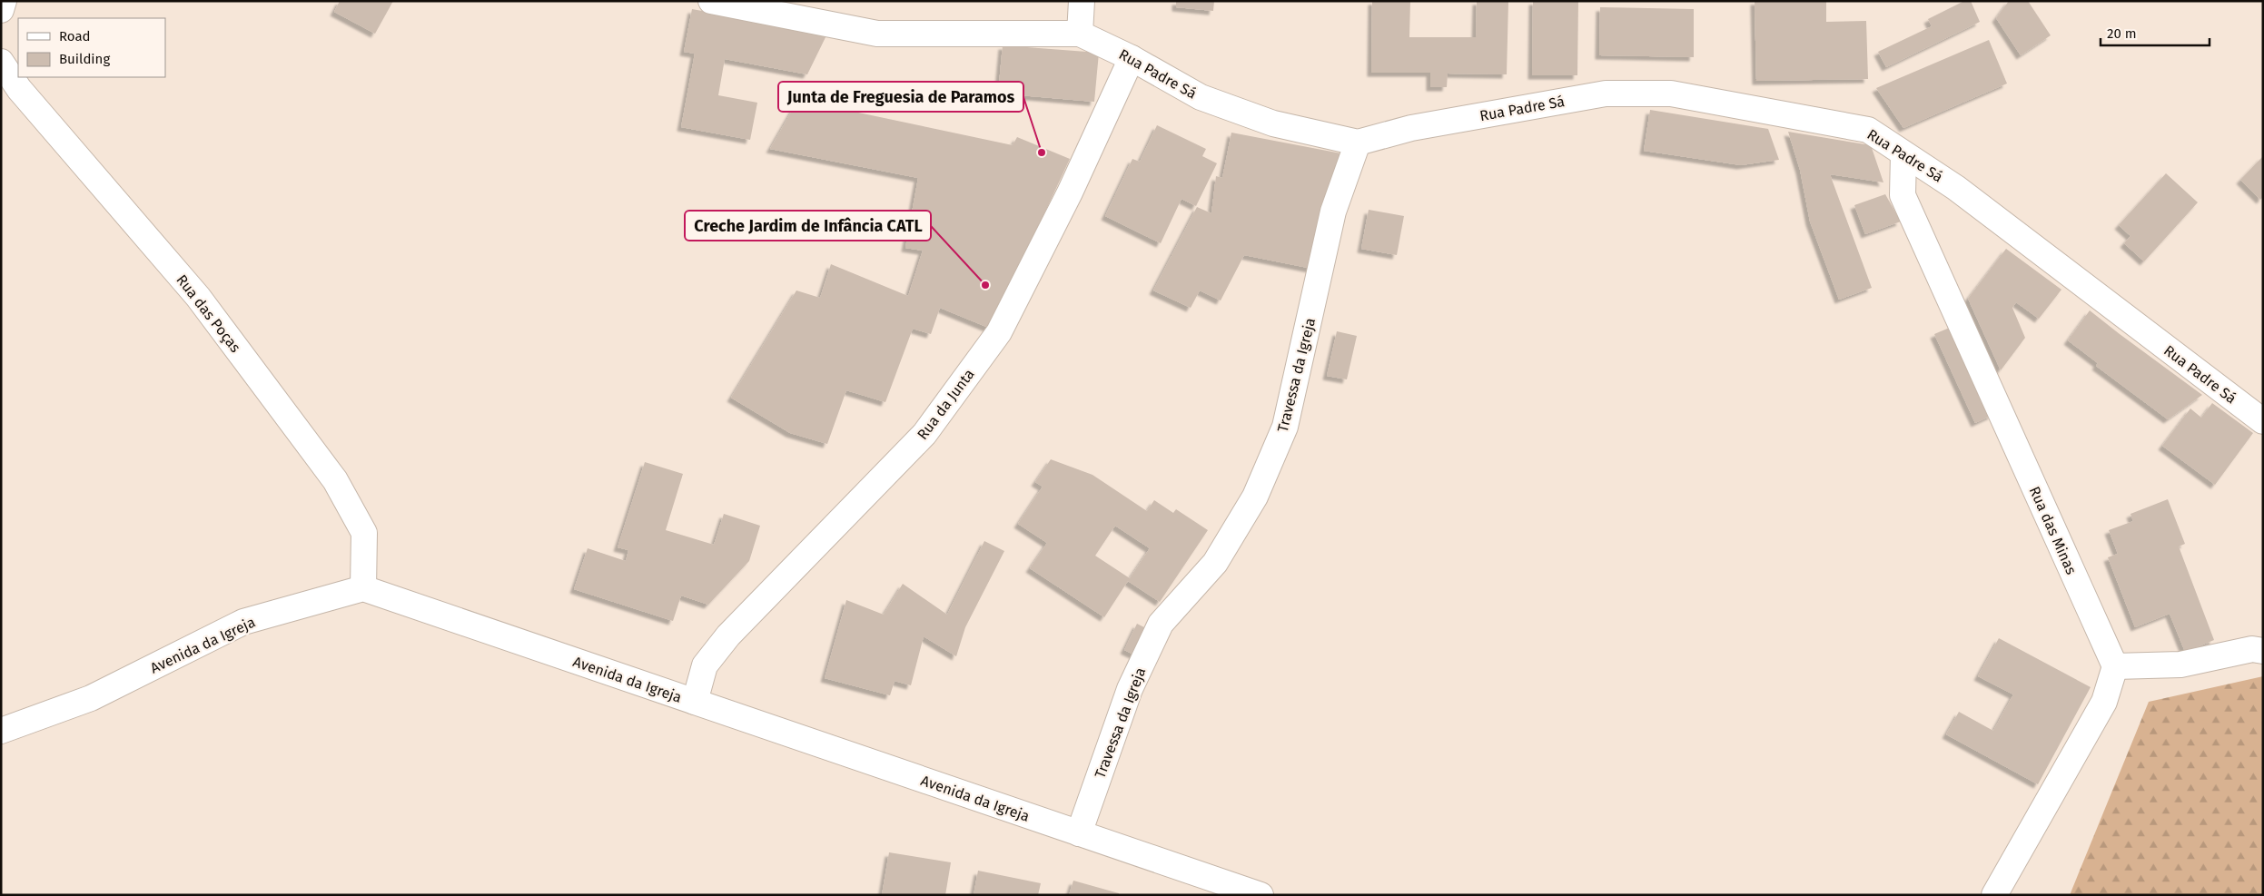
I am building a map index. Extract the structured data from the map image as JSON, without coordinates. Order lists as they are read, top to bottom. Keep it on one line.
{"streets":{"street":["Rua Padre Sá","Rua das Poças","Travessa da Igreja","Rua da Junta","Rua das Minas","Avenida da Igreja"]},"crossings":[["Rua Padre Sá","Travessa da Igreja"],["Rua Padre Sá","Rua da Junta"],["Rua Padre Sá","Rua das Minas"],["Rua das Poças","Avenida da Igreja"],["Travessa da Igreja","Avenida da Igreja"],["Rua da Junta","Avenida da Igreja"]],"places":["Junta de Freguesia de Paramos","Creche Jardim de Infância CATL"],"legend":["Road","Building"],"scale_bar":"20 m"}
